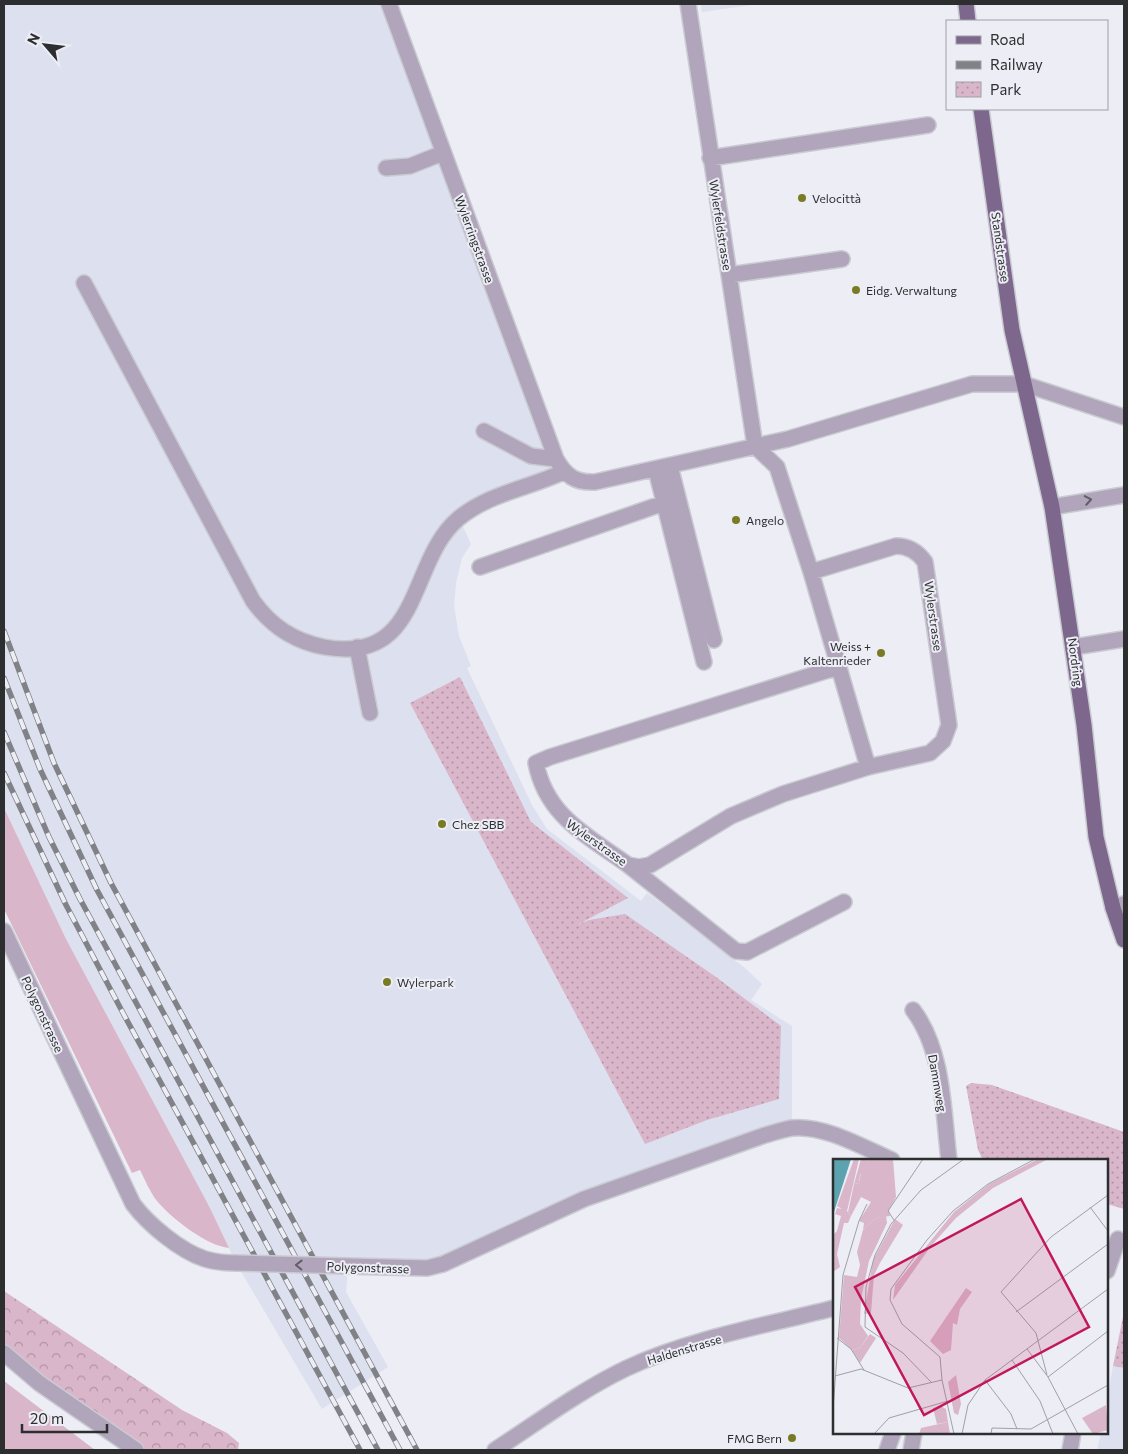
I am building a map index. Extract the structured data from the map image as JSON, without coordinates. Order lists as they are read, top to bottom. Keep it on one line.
{"streets":{"main road":["Standstrasse","Nordring"],"street":["Wylerfeldstrasse","Wylerringstrasse","Wylerstrasse","Polygonstrasse","Dammweg","Haldenstrasse"]},"crossings":[["Standstrasse","Nordring"]],"one_way":["Polygonstrasse"],"places":["Velocittà","Eidg. Verwaltung","Angelo","Weiss + Kaltenrieder","Chez SBB","Wylerpark","FMG Bern"],"legend":["Road","Railway","Park"],"scale_bar":"20 m","north":"top left"}
